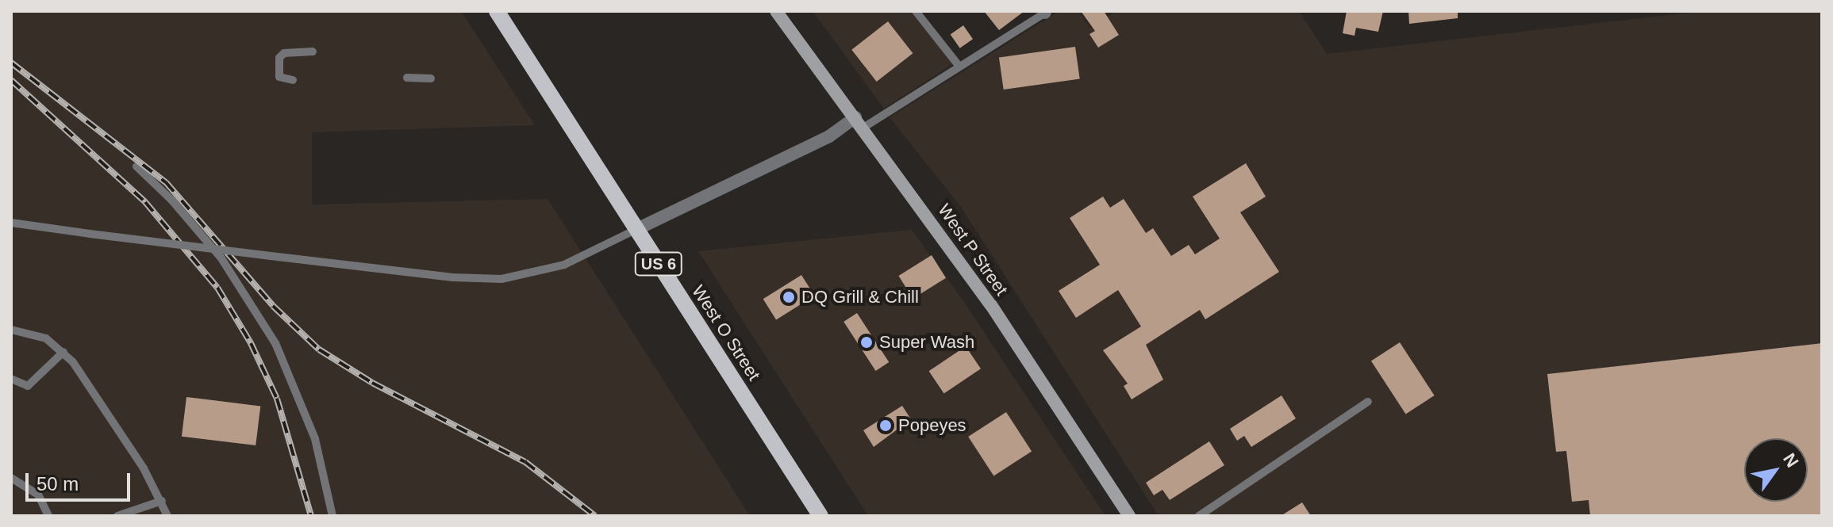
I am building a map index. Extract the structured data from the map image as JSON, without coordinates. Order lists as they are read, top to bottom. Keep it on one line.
{"streets":{"main road":["US 6","West O Street"],"street":["West P Street"]},"places":["DQ Grill & Chill","Super Wash","Popeyes"],"scale_bar":"50 m","north":"top right"}
